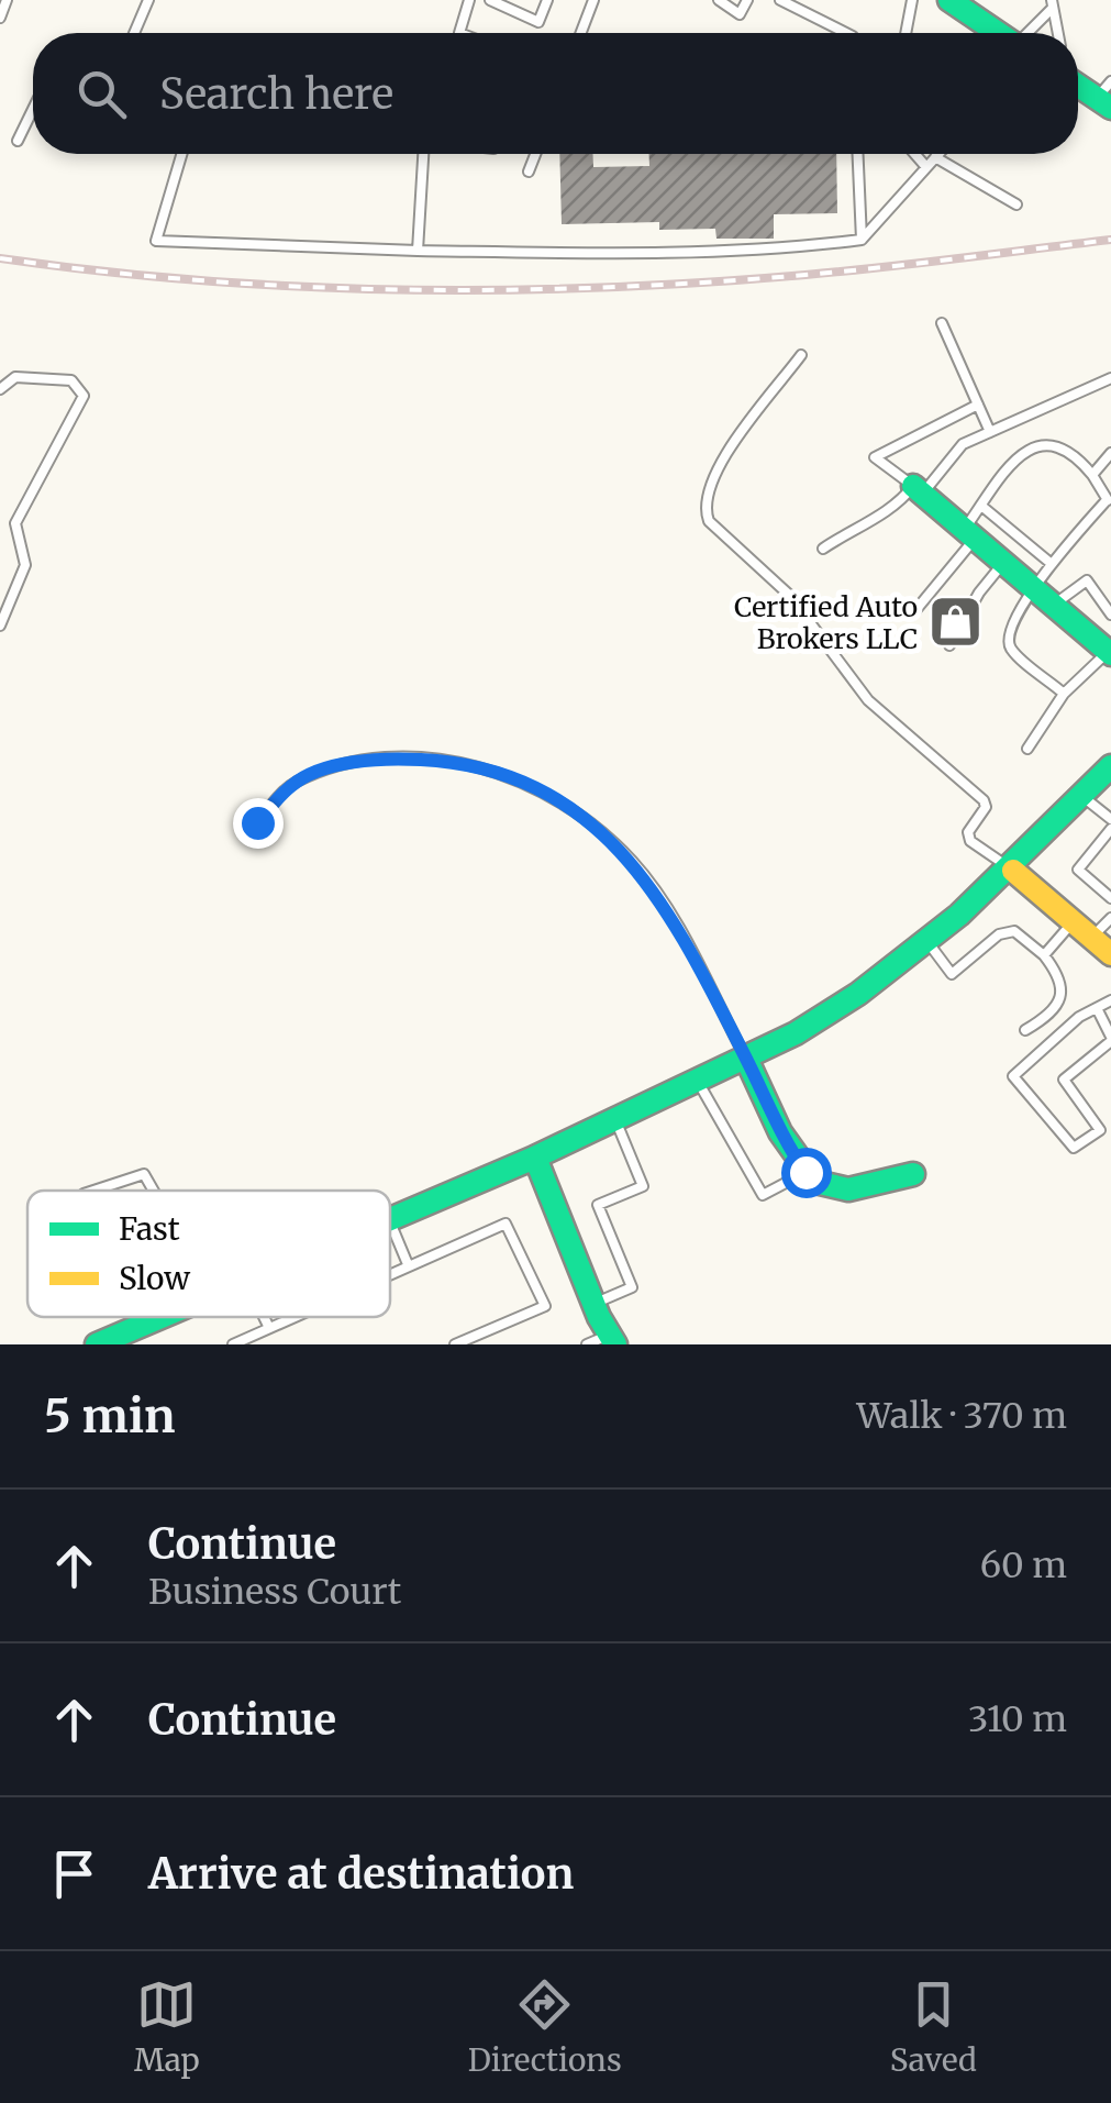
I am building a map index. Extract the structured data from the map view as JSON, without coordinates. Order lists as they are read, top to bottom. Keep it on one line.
{"places":{"shop":["Certified Auto Brokers LLC"]},"legend":["Fast","Slow"],"page":{"search":"Search here","heading":["5 min","Walk · 370 m"],"list":[["Continue","Business Court","60 m"],["Continue","310 m"],"Arrive at destination"],"nav":["Map","Directions","Saved"]}}
